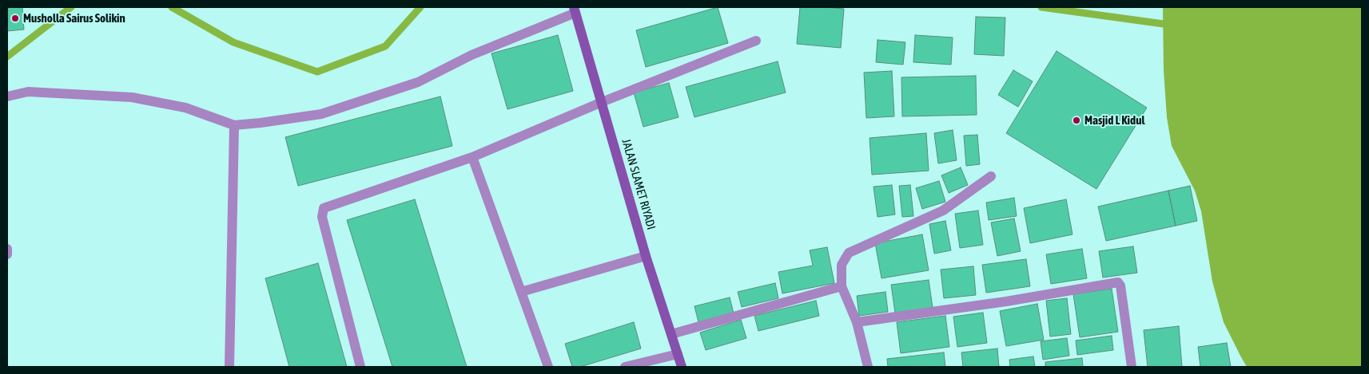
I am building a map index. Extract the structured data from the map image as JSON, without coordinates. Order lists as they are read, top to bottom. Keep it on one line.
{"streets":{"street":["JALAN SLAMET RIYADI"]},"places":["Musholla Sairus Solikin","Masjid L Kidul"]}
